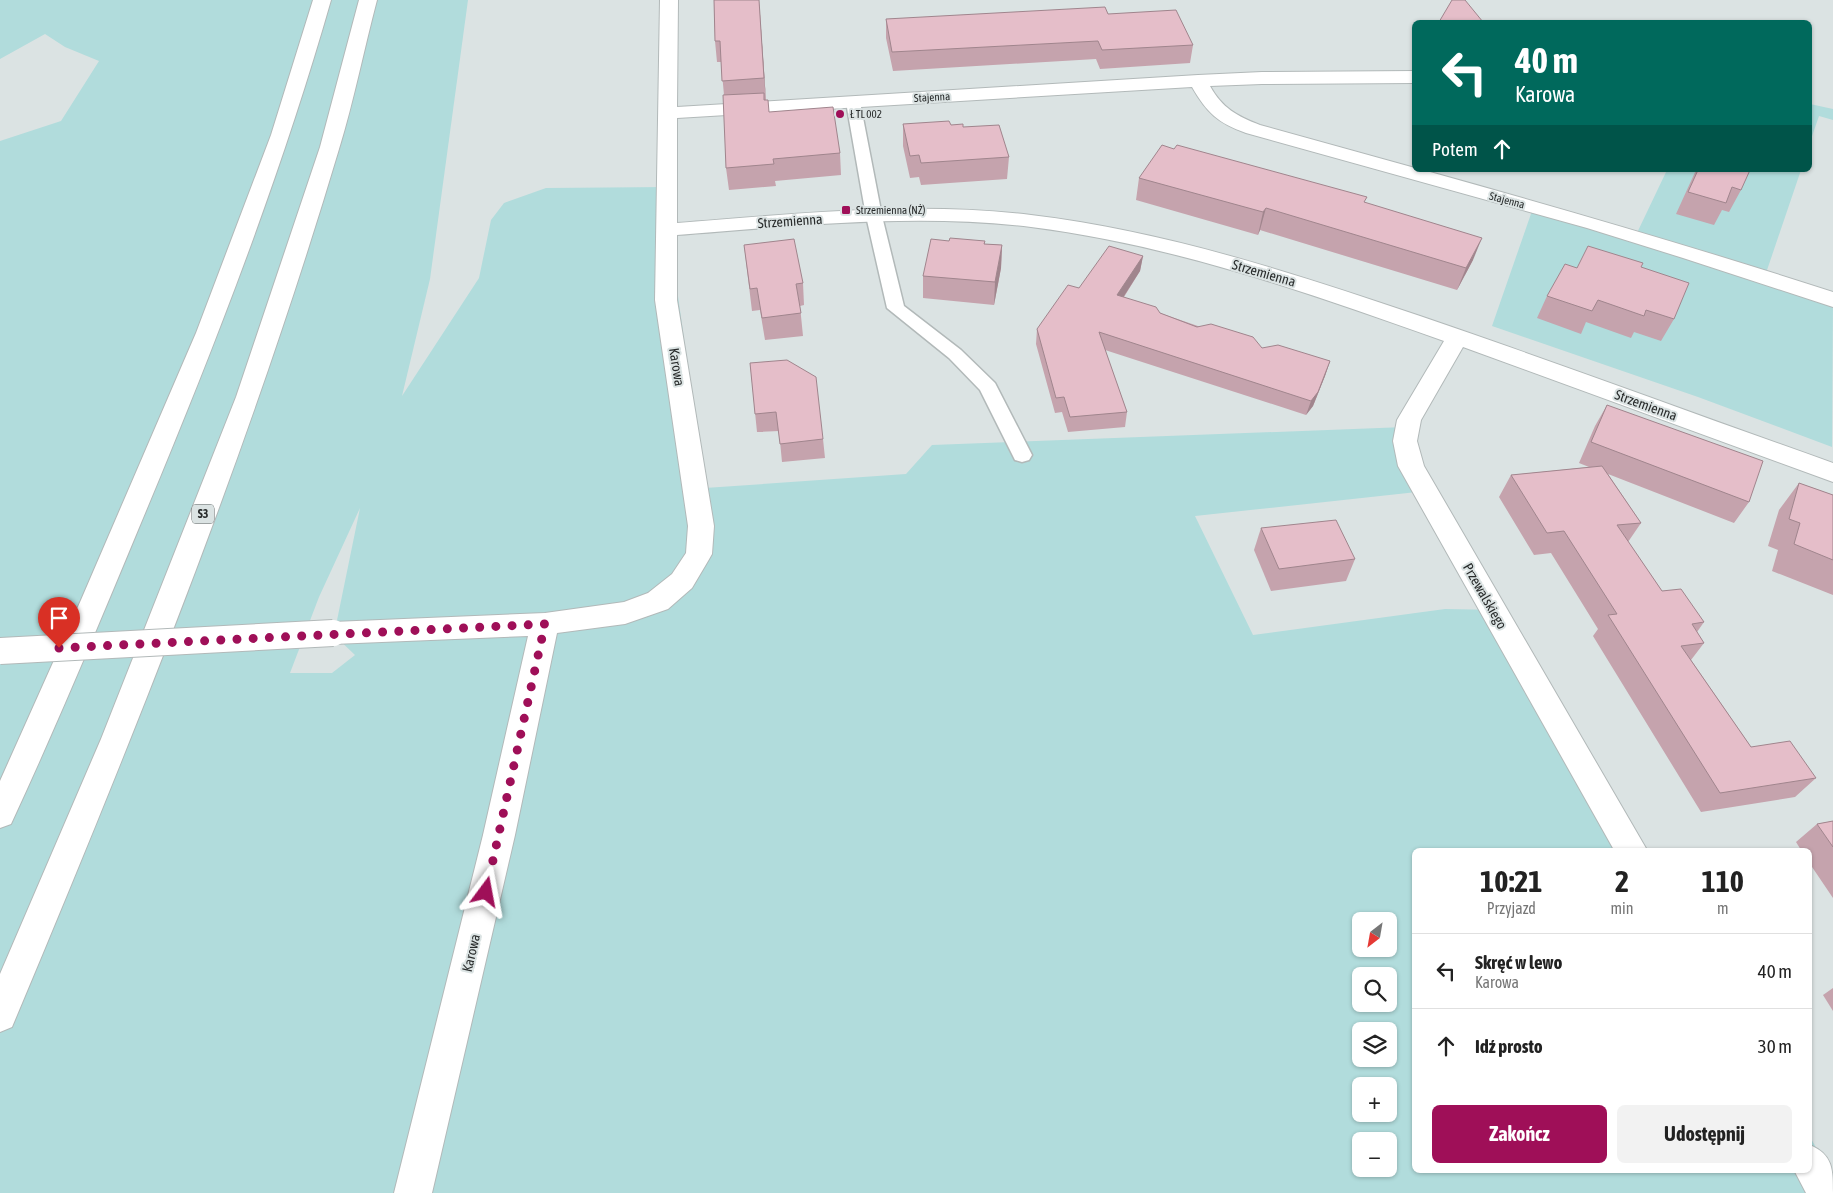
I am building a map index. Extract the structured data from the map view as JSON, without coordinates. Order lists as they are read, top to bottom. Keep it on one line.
{"streets":{"main road":["Stajenna","Strzemienna","Karowa","S3","Przewalskiego"]},"crossings":[["Stajenna","Karowa"],["Strzemienna","Karowa"],["Strzemienna","Przewalskiego"]],"places":{"other":["Ł TL 002"],"transit":["Strzemienna (NŻ)"]},"north":"bottom left","page":{"turn":["40 m","Karowa"],"then":"Potem","eta":["10:21","Przyjazd","2","min","110","m"],"map_buttons":["+","−"],"list":[{"name":"Skręć w lewo","note":"Karowa","value":"40 m"},{"name":"Idź prosto","value":"30 m"}],"buttons":["Zakończ","Udostępnij"]}}
